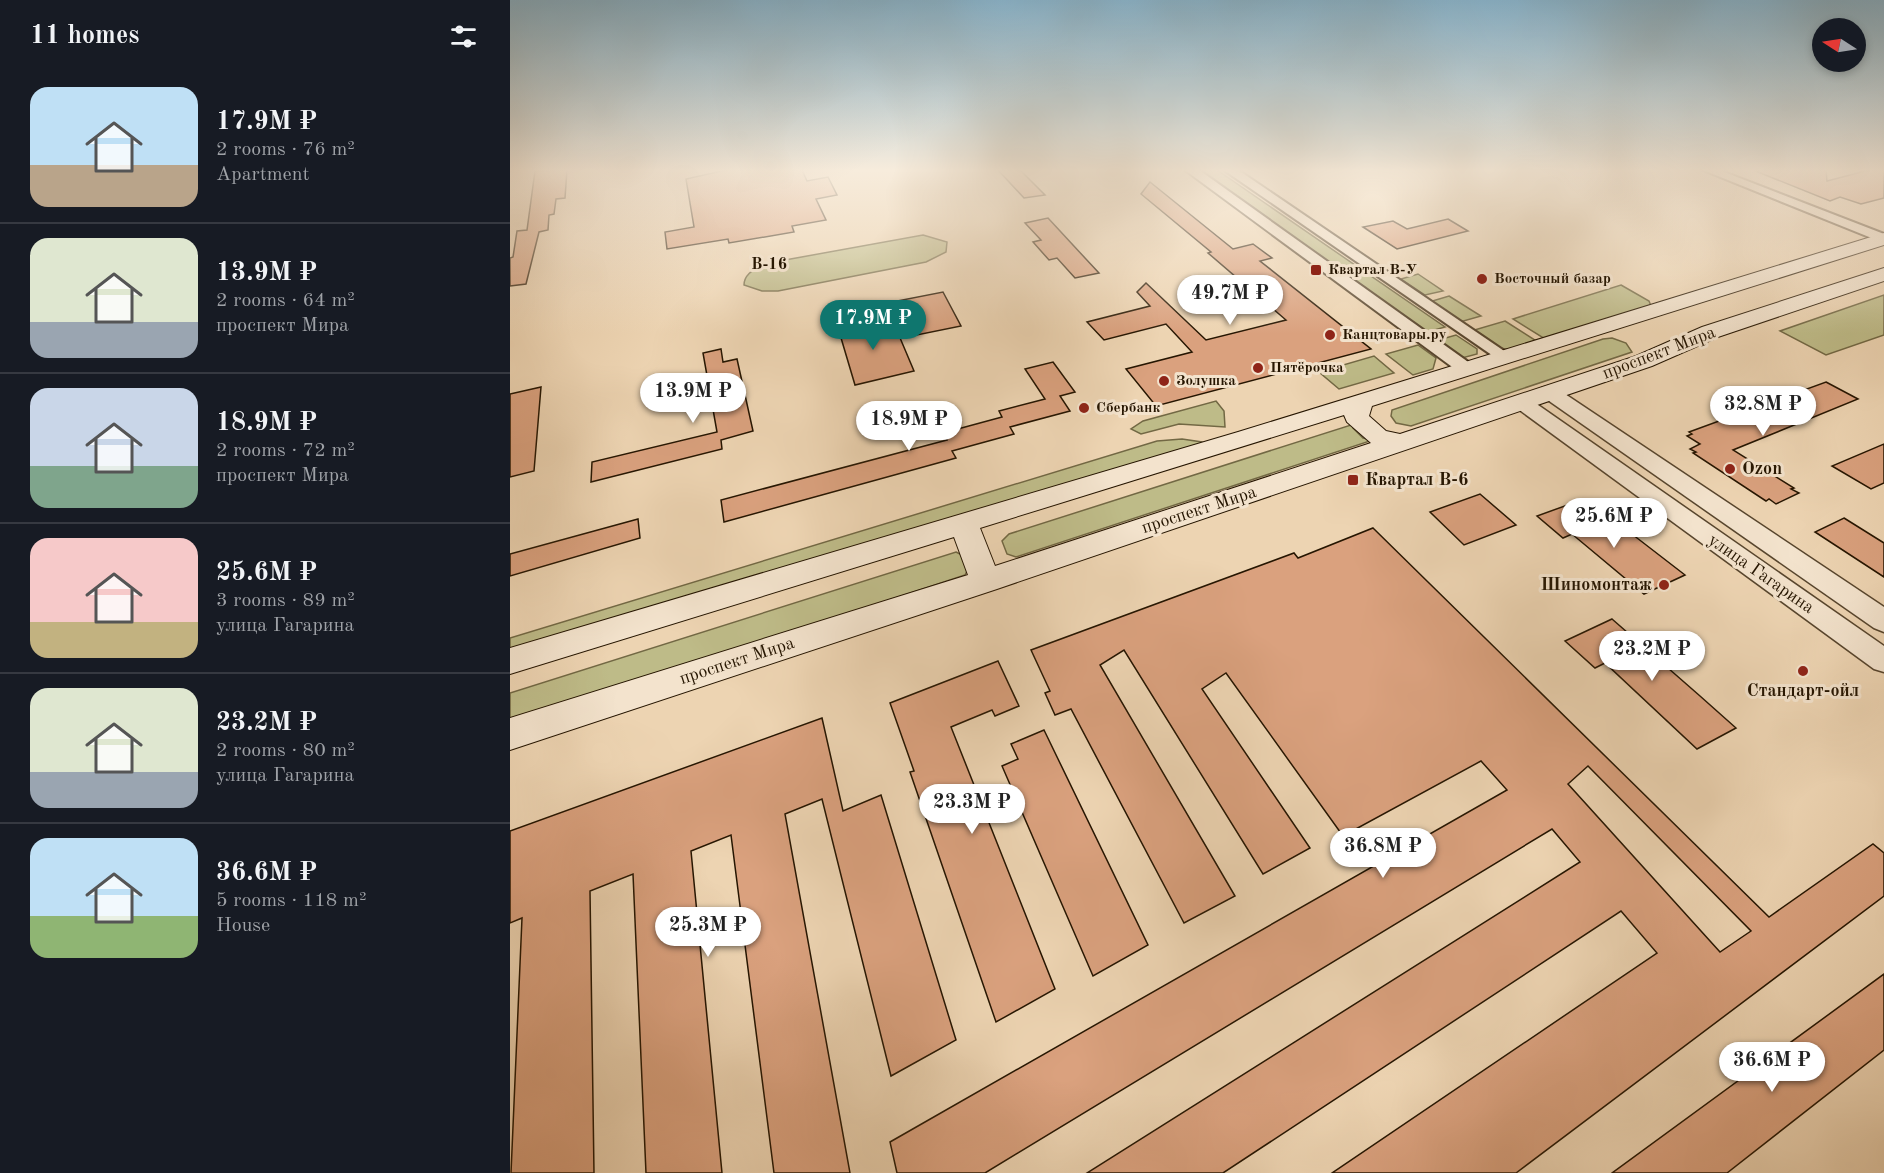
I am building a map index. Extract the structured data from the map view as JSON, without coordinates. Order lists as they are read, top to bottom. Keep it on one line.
{"streets":{"main road":["проспект Мира"],"street":["улица Гагарина"]},"crossings":[["проспект Мира","улица Гагарина"]],"districts":["В-16"],"places":{"transit":["Квартал В-У","Квартал В-6"],"other":["Восточный базар","Канцтовары.ру","Пятёрочка","Золушка","Сбербанк","Ozon","Шиномонтаж","Стандарт-ойл"]},"north":"left","page":{"heading":"11 homes","list":[{"name":"17.9M ₽","note":"2 rooms · 76 m² · Apartment"},{"name":"13.9M ₽","note":"2 rooms · 64 m² · проспект Мира"},{"name":"18.9M ₽","note":"2 rooms · 72 m² · проспект Мира"},{"name":"25.6M ₽","note":"3 rooms · 89 m² · улица Гагарина"},{"name":"23.2M ₽","note":"2 rooms · 80 m² · улица Гагарина"},{"name":"36.6M ₽","note":"5 rooms · 118 m² · House"}],"price":["49.7M ₽","17.9M ₽","13.9M ₽","32.8M ₽","18.9M ₽","25.6M ₽","23.2M ₽","23.3M ₽","36.8M ₽","25.3M ₽","36.6M ₽"]}}
